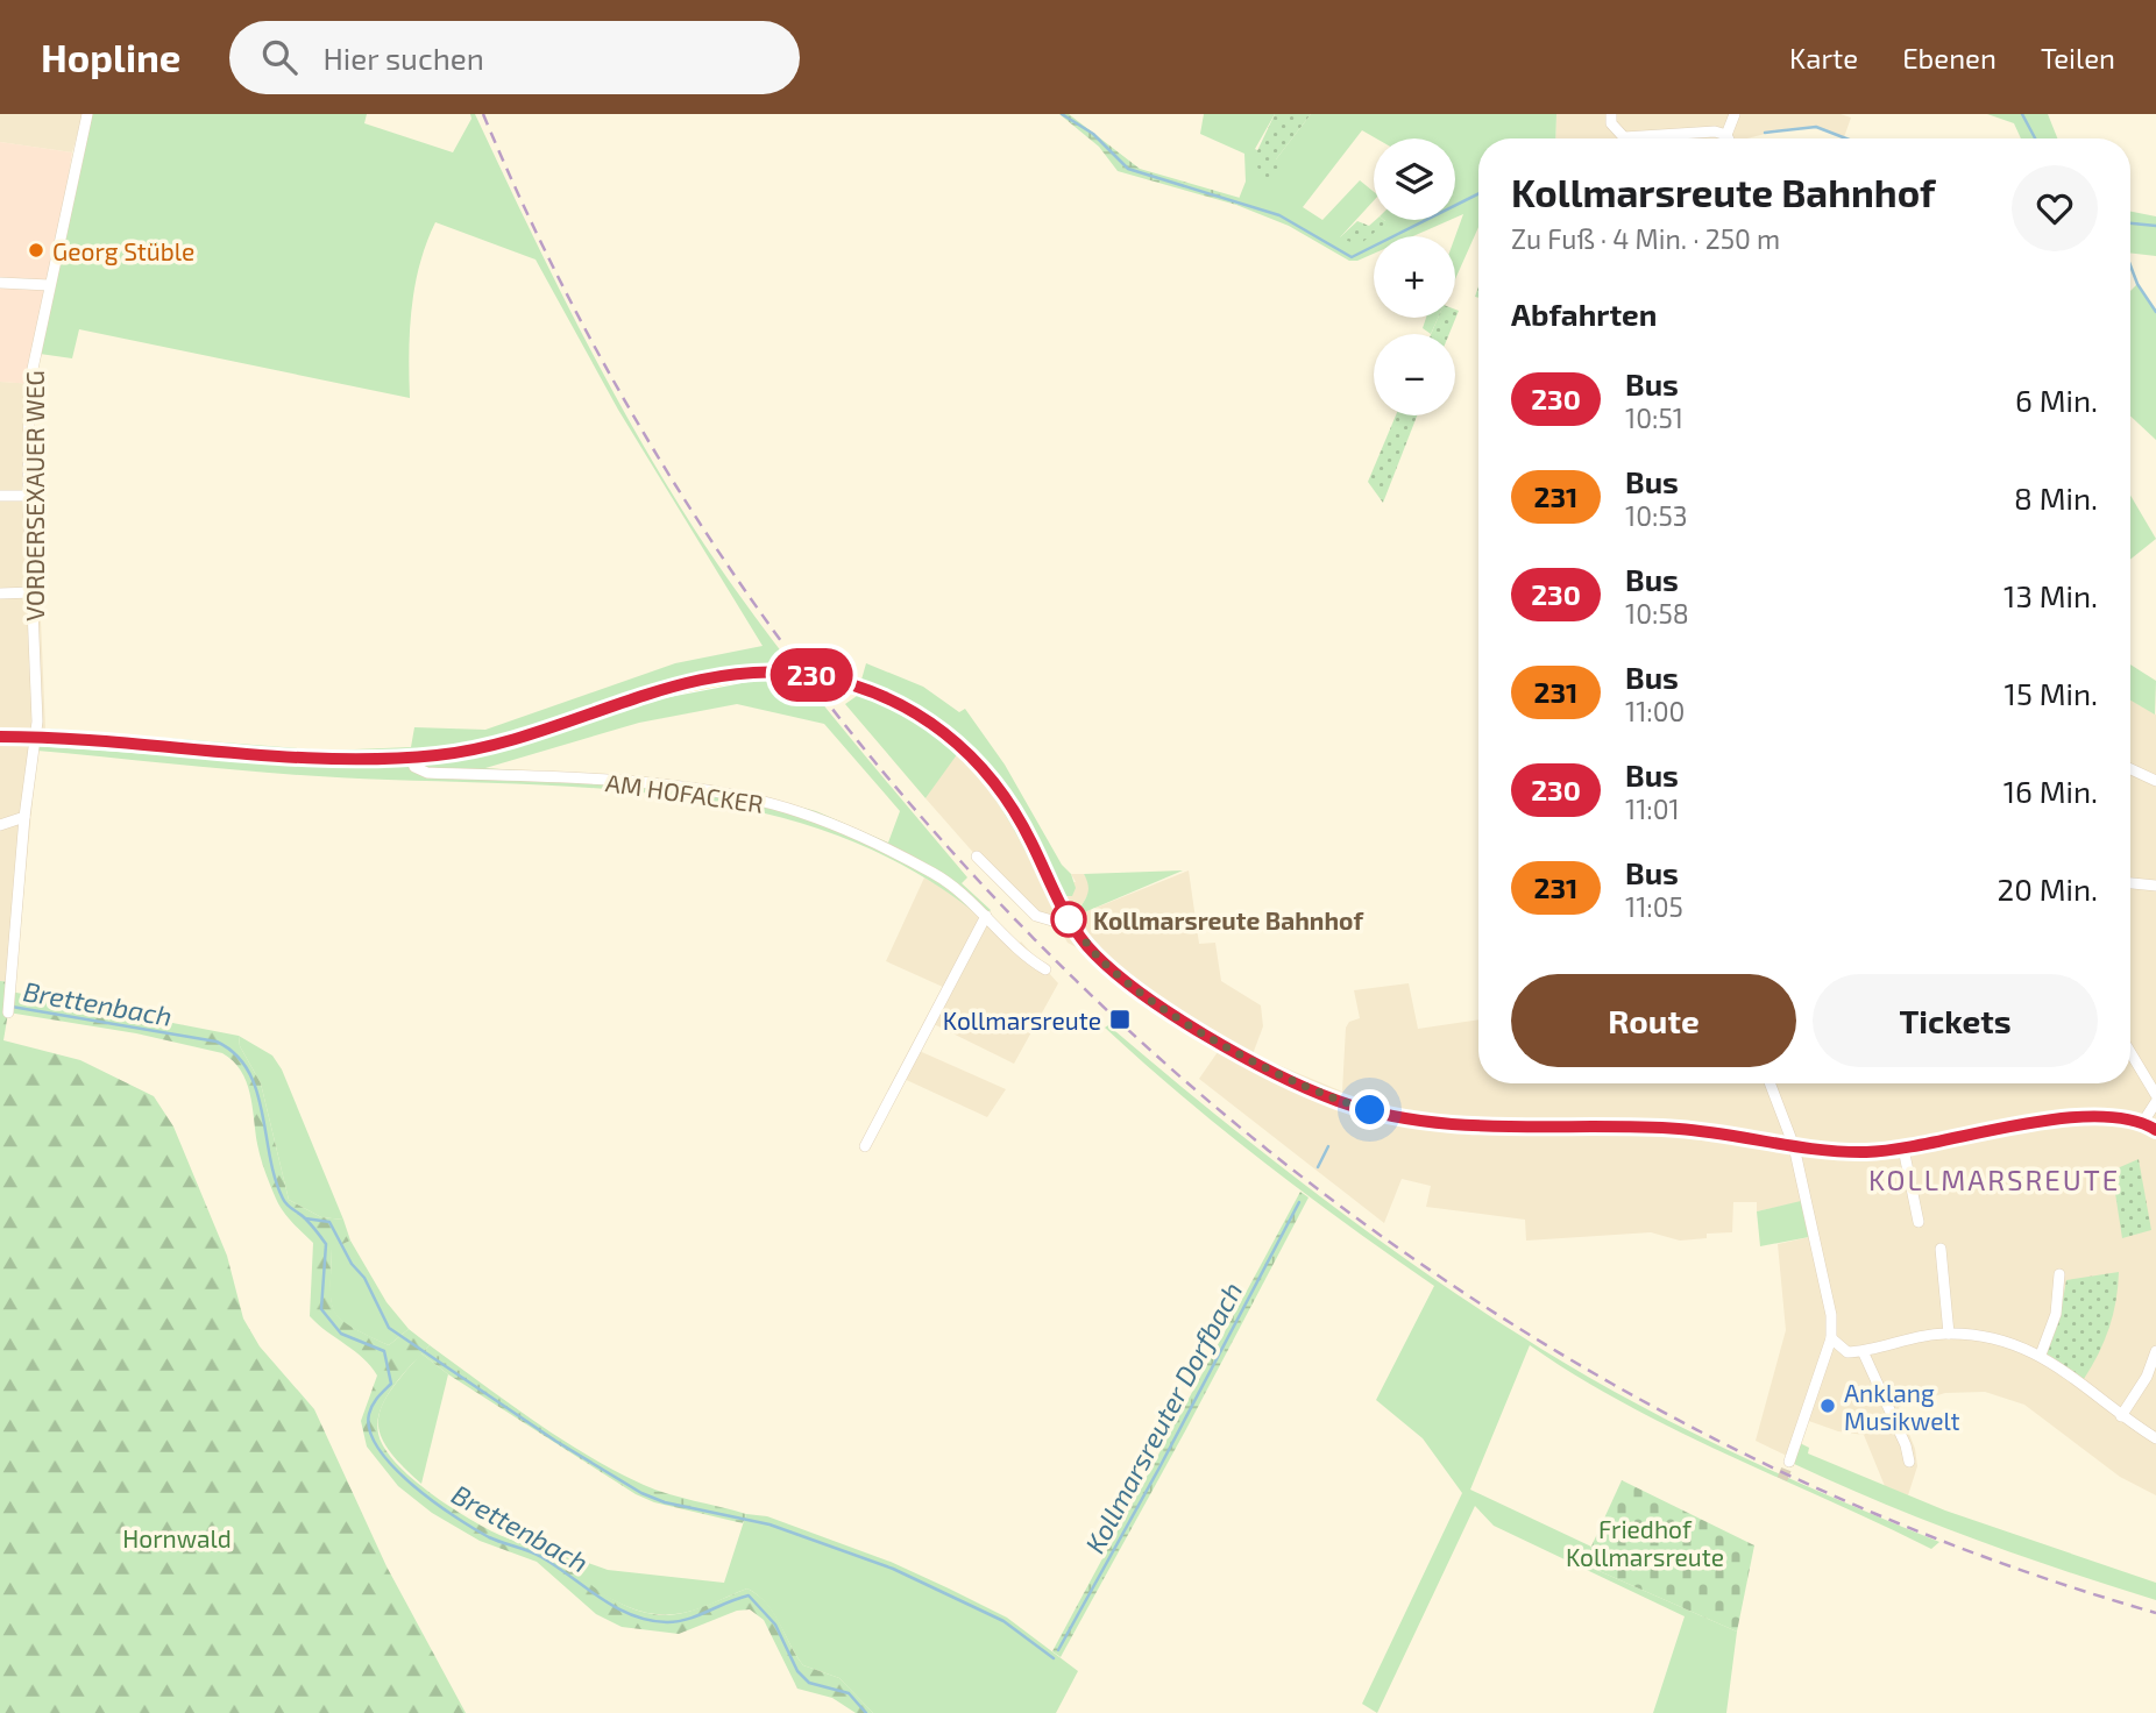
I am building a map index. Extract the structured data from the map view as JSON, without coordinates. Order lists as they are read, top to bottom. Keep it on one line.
{"streets":{"street":["VORDERSEXAUER WEG","AM HOFACKER"]},"districts":["KOLLMARSREUTE"],"water":["Brettenbach","Kollmarsreuter Dorfbach"],"parks":["Friedhof Kollmarsreute","Hornwald"],"places":{"other":["Georg Stüble","Kollmarsreute Bahnhof","Anklang Musikwelt"],"transit":["Kollmarsreute"]},"lines":["bus line 230"],"page":{"header":"Hopline","search":"Hier suchen","nav":["Karte","Ebenen","Teilen"],"on_map":"230","map_buttons":["+","−"],"heading":[["Kollmarsreute Bahnhof","Zu Fuß · 4 Min. · 250 m"],"Abfahrten"],"list":[{"mark":"230","name":"Bus","note":"10:51","value":"6 Min."},{"mark":"231","name":"Bus","note":"10:53","value":"8 Min."},{"mark":"230","name":"Bus","note":"10:58","value":"13 Min."},{"mark":"231","name":"Bus","note":"11:00","value":"15 Min."},{"mark":"230","name":"Bus","note":"11:01","value":"16 Min."},{"mark":"231","name":"Bus","note":"11:05","value":"20 Min."}],"buttons":["Route","Tickets"]}}
